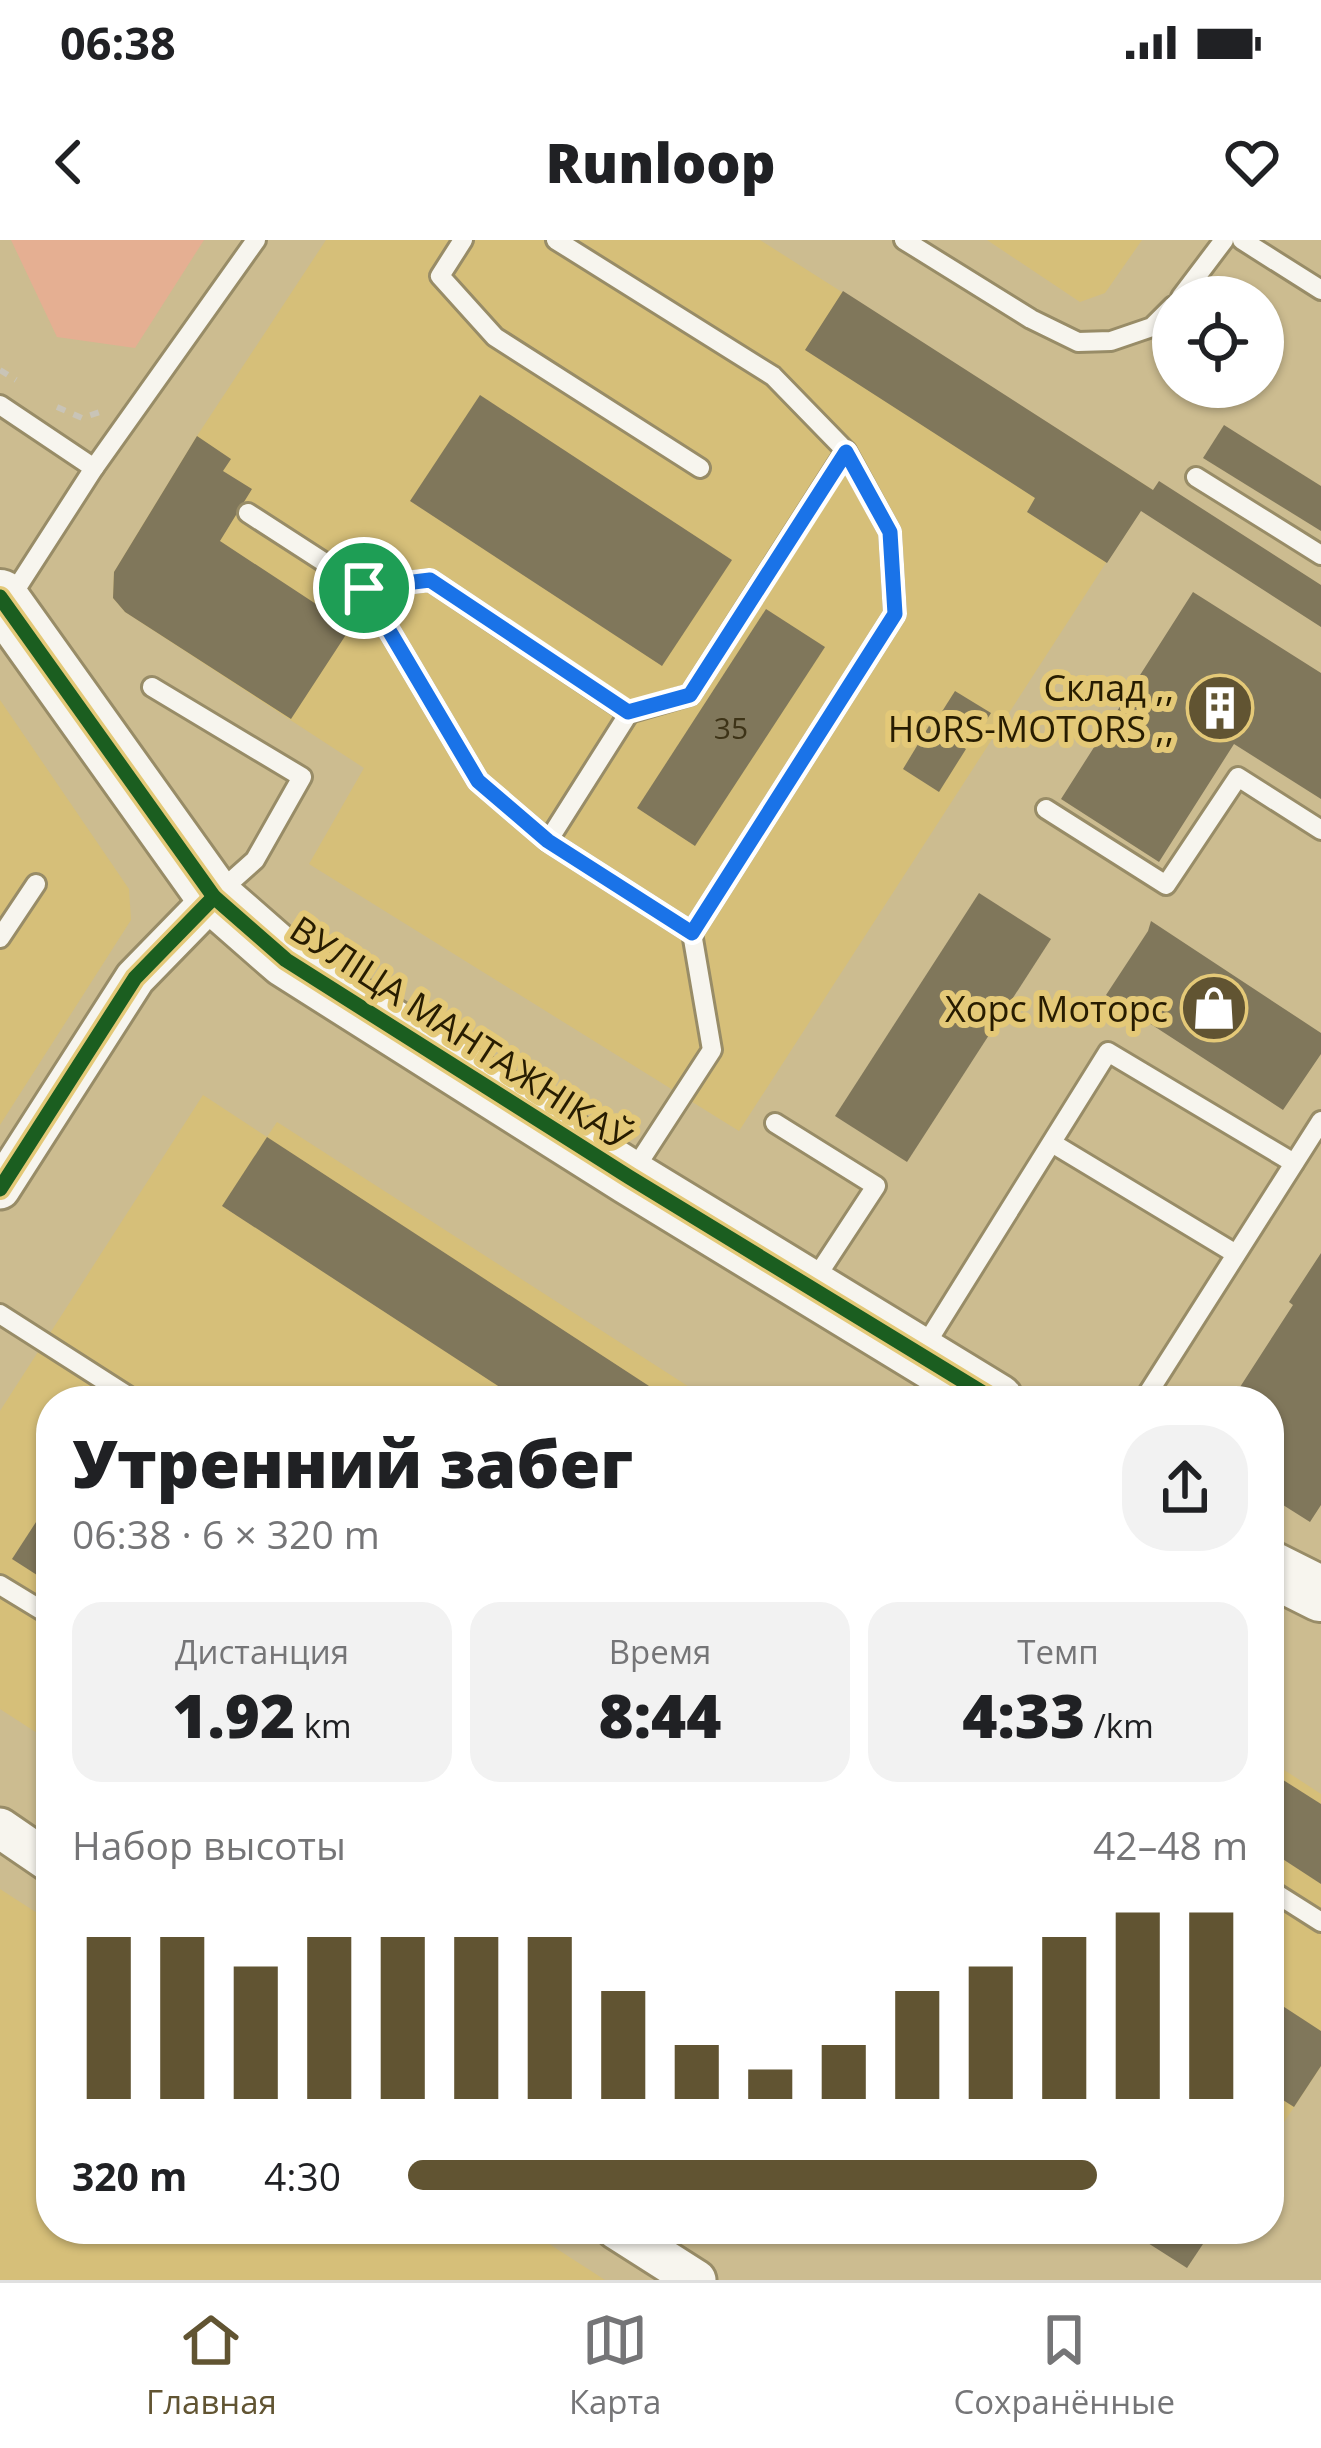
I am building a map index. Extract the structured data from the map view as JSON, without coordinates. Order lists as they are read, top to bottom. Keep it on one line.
{"streets":{"street":["ВУЛІЦА МАНТАЖНІКАЎ"]},"places":{"building":["Склад ,, HORS-MOTORS ,,"],"shop":["Хорс Моторс"]},"house_numbers":["35"],"page":{"status":"06:38","header":"Runloop","heading":["Утренний забег","06:38 · 6 × 320 m"],"stats":[["Дистанция","1.92 km"],["Время","8:44"],["Темп","4:33 /km"]],"chart":["Набор высоты","42–48 m"],"list":[{"name":"320 m","note":"4:30"}],"tabs":["Главная","Карта","Сохранённые"]}}
